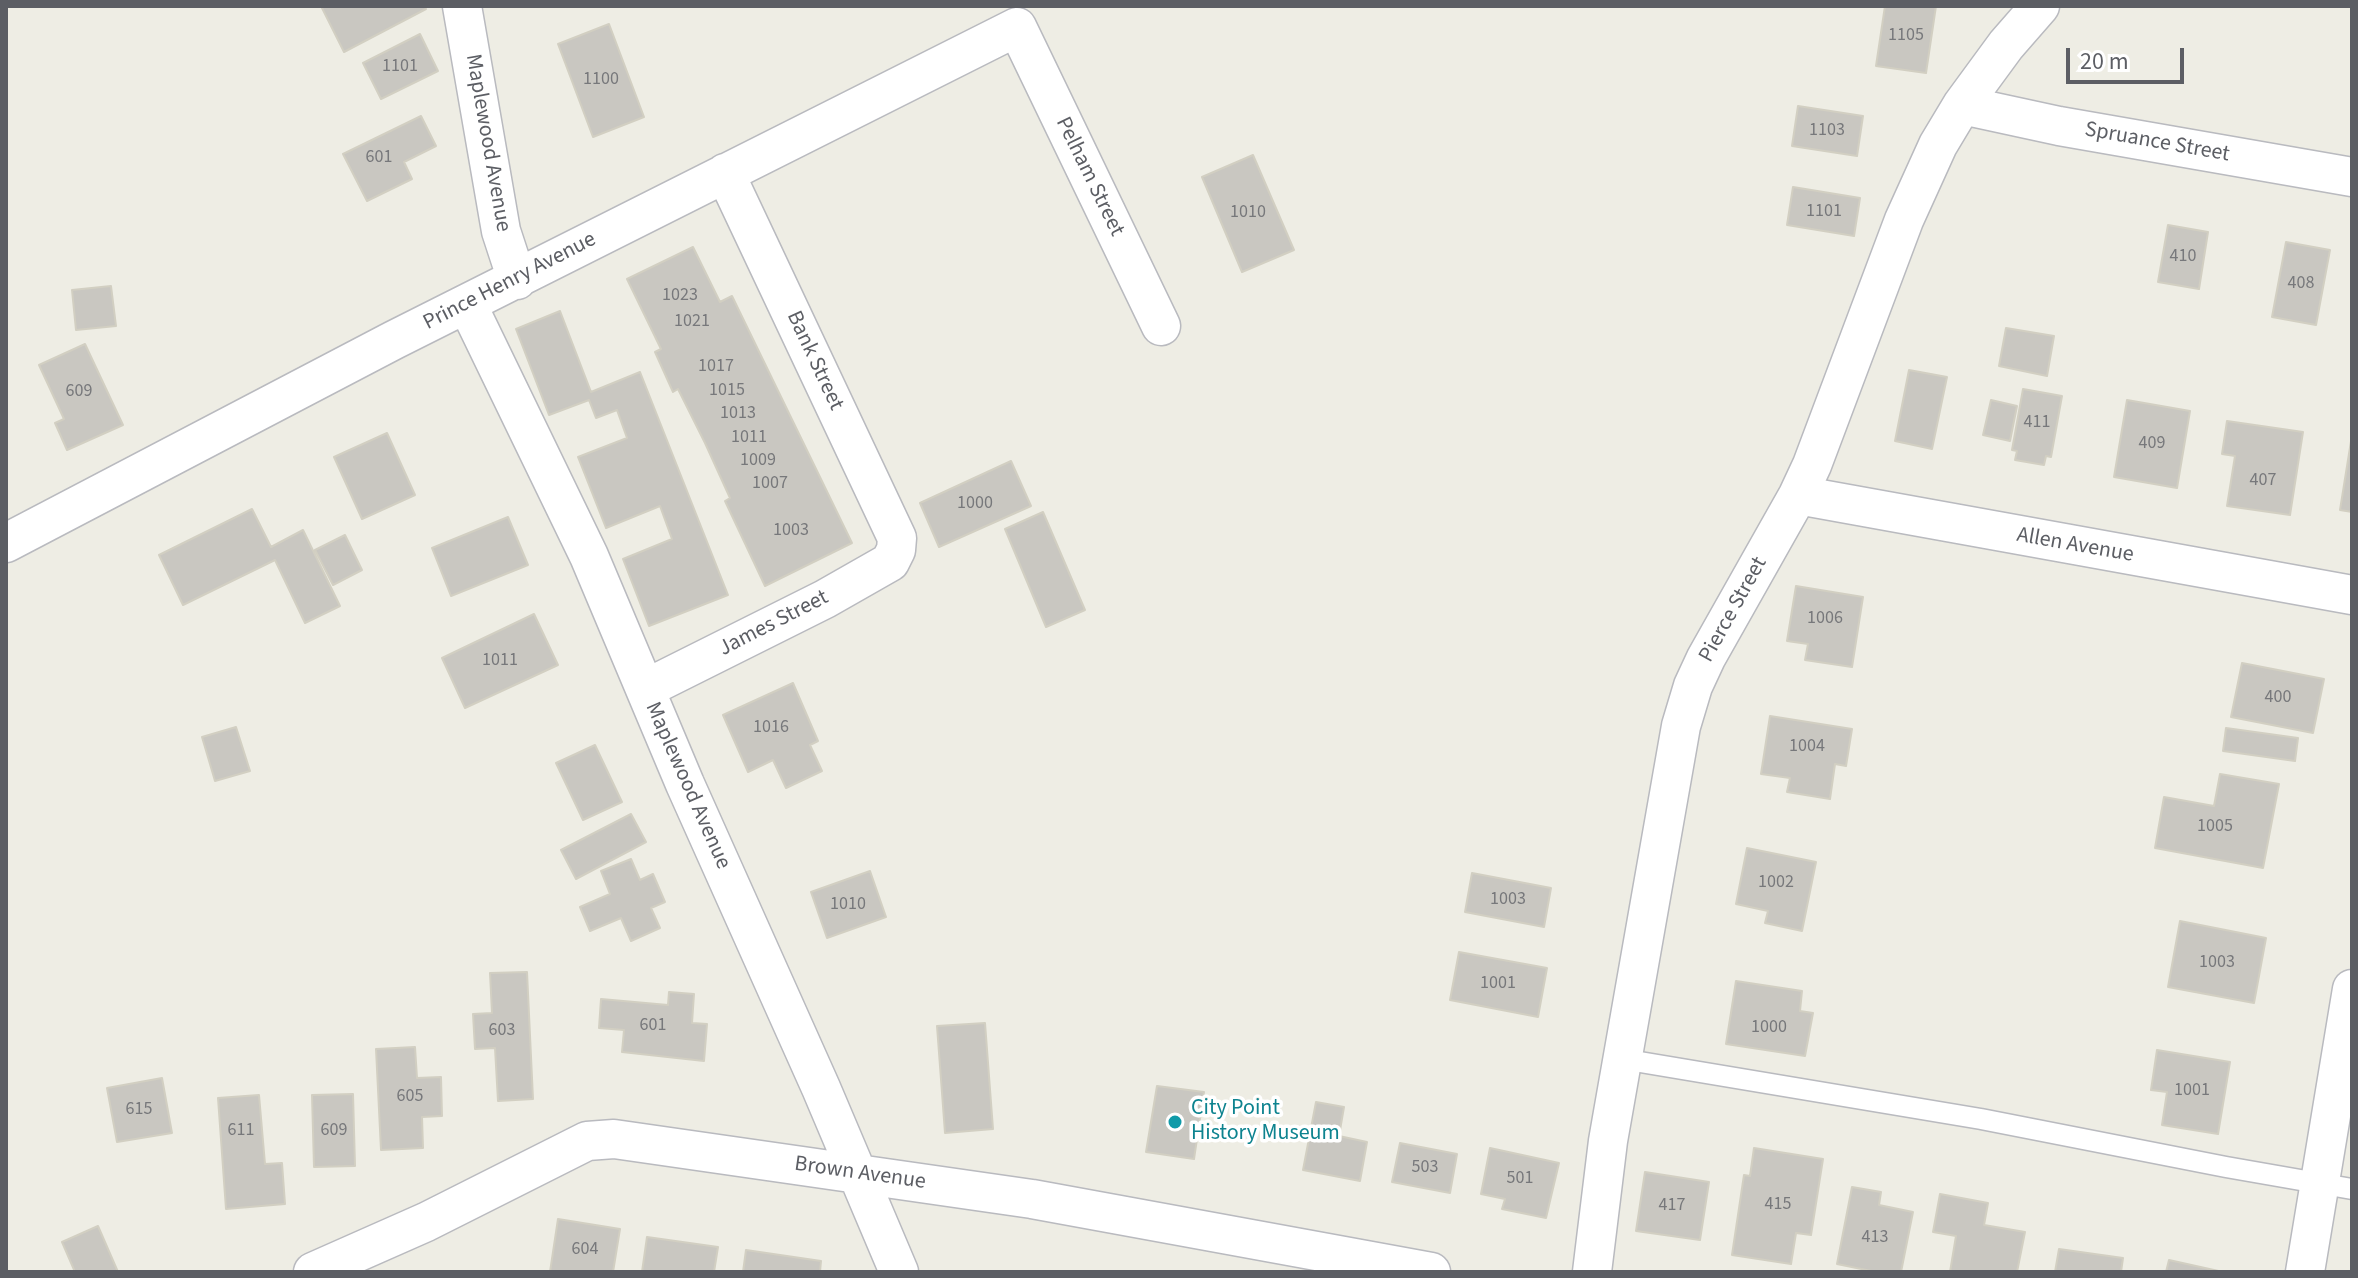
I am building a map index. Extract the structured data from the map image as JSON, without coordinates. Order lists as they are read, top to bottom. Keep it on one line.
{"streets":{"street":["Maplewood Avenue","Spruance Street","Pelham Street","Prince Henry Avenue","Bank Street","Allen Avenue","Pierce Street","James Street","Brown Avenue"]},"crossings":[["Maplewood Avenue","Prince Henry Avenue"],["Maplewood Avenue","James Street"],["Maplewood Avenue","Brown Avenue"],["Spruance Street","Pierce Street"],["Pelham Street","Prince Henry Avenue"],["Prince Henry Avenue","Bank Street"],["Bank Street","James Street"],["Allen Avenue","Pierce Street"]],"places":["City Point History Museum"],"house_numbers":["1105","1101","1100","1103","601","1101","1010","410","408","1023","1021","1017","1015","609","1013","411","1011","409","1009","407","1007","1000","1003","1006","1011","400","1016","1004","1005","1002","1003","1010","1003","1001","601","1000","603","1001","605","615","611","609","503","501","415","417","413","604"],"scale_bar":"20 m"}
